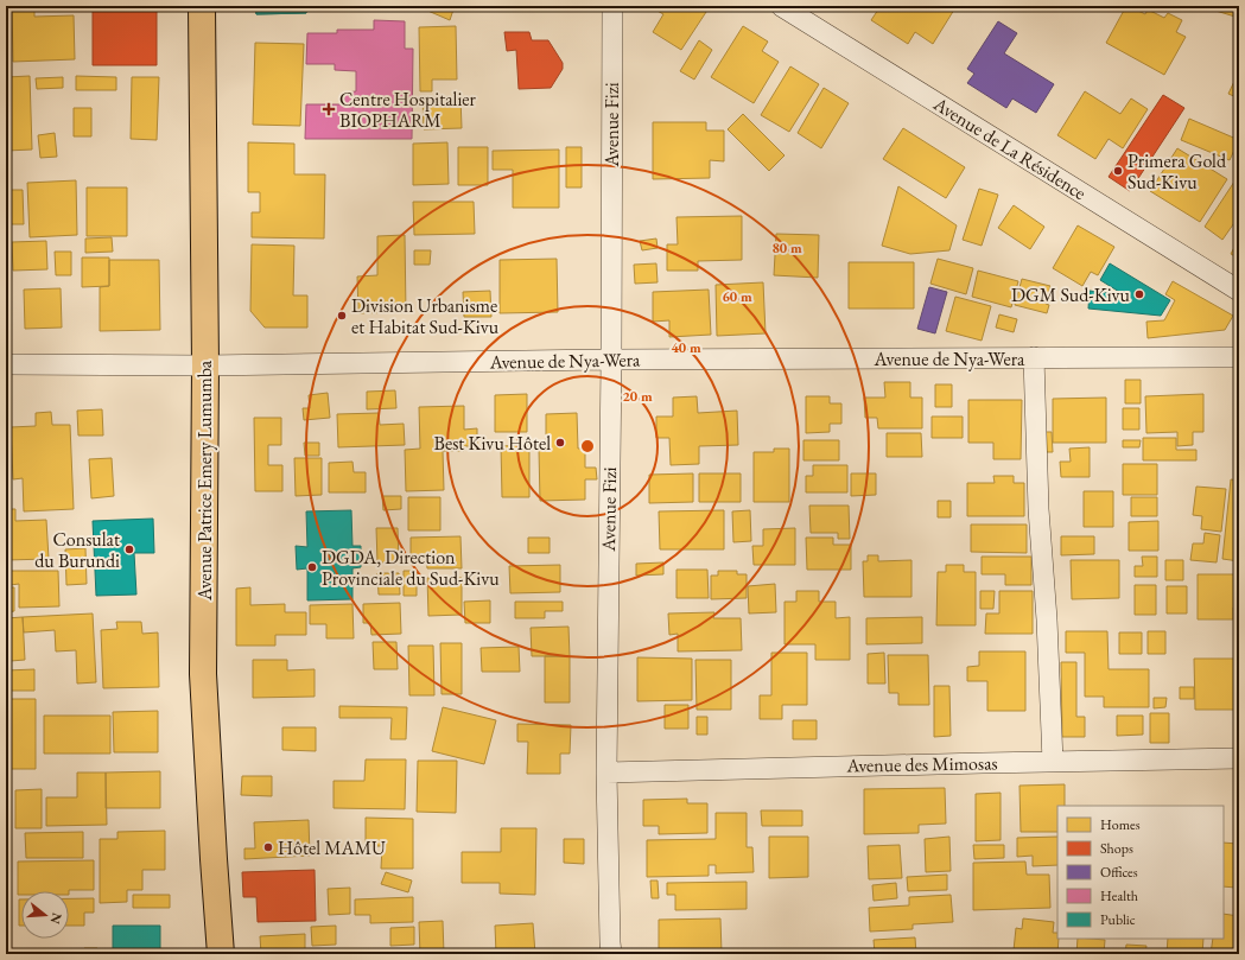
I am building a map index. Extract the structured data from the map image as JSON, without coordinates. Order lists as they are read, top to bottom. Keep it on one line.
{"streets":{"main road":["Avenue Patrice Emery Lumumba"],"street":["Avenue Fizi","Avenue de La Résidence","Avenue de Nya-Wera","Avenue des Mimosas"]},"crossings":[["Avenue Fizi","Avenue de Nya-Wera"],["Avenue Fizi","Avenue des Mimosas"],["Avenue de Nya-Wera","Avenue Patrice Emery Lumumba"]],"places":{"health":["Centre Hospitalier BIOPHARM"],"other":["Primera Gold Sud-Kivu","DGM Sud-Kivu","Division Urbanisme et Habitat Sud-Kivu","Best Kivu Hôtel","Consulat du Burundi","DGDA, Direction Provinciale du Sud-Kivu","Hôtel MAMU"]},"legend":["Homes","Shops","Offices","Health","Public"],"north":"right","rings":["80 m","60 m","40 m","20 m"]}
